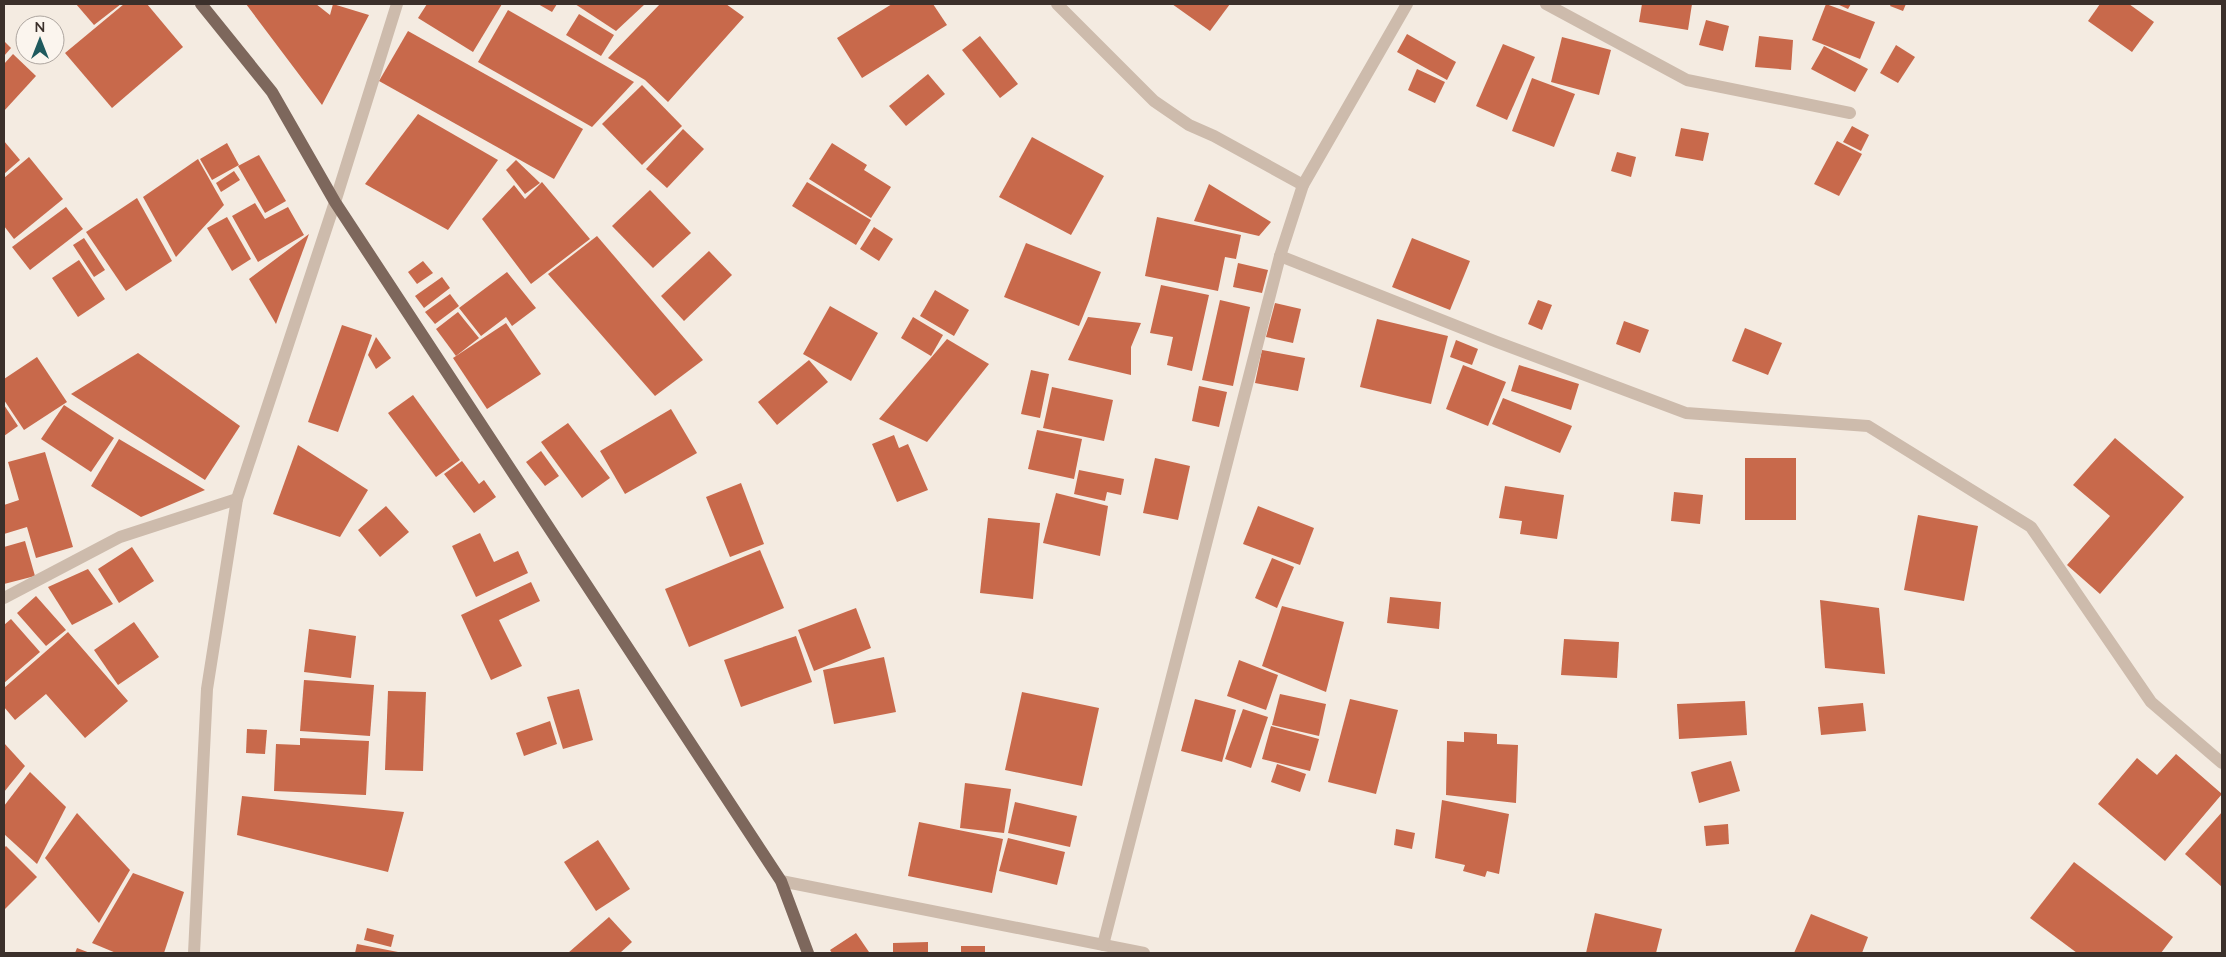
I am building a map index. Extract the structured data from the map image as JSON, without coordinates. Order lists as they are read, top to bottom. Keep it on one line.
{"north":"top"}
